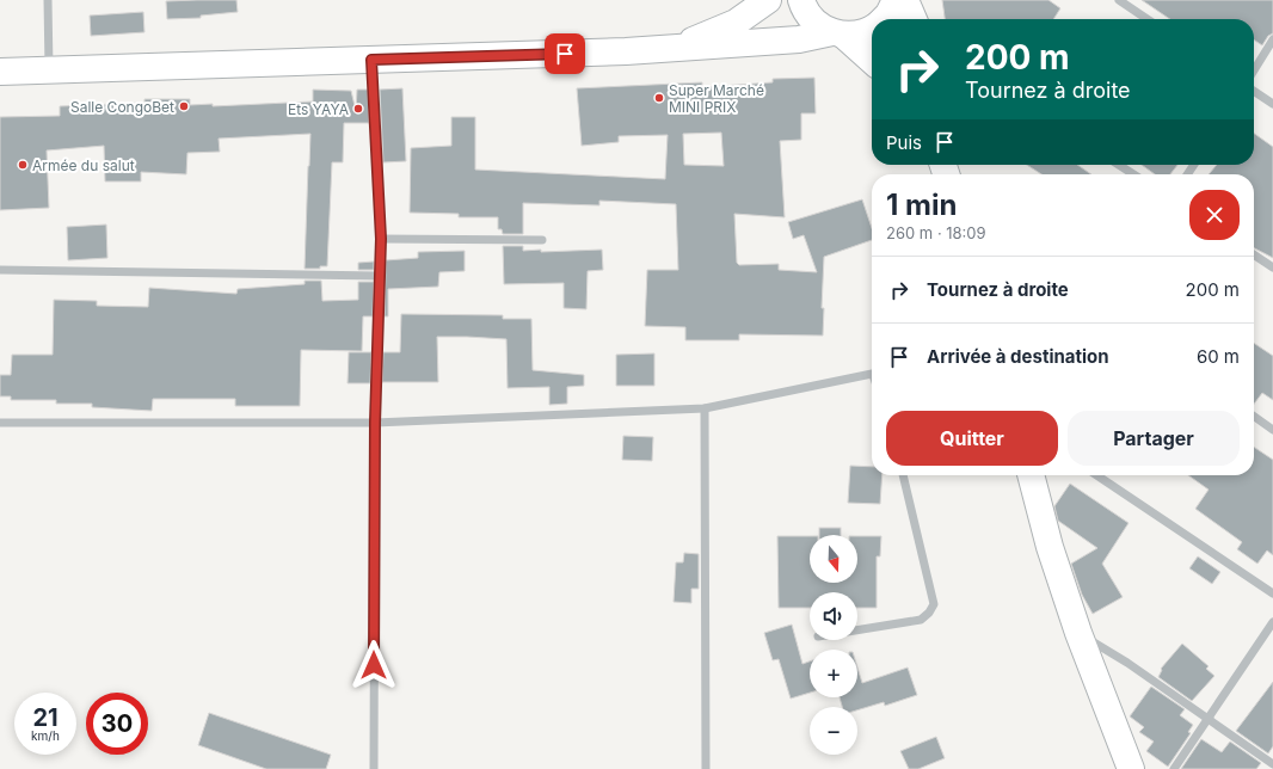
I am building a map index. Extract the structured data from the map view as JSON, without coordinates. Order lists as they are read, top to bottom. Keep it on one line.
{"places":["Super Marché MINI PRIX","Salle CongoBet","Ets YAYA","Armée du salut"],"north":"bottom","page":{"turn":["200 m","Tournez à droite"],"then":"Puis","heading":["1 min","260 m · 18:09"],"list":[{"name":"Tournez à droite","value":"200 m"},{"name":"Arrivée à destination","value":"60 m"}],"buttons":["Quitter","Partager"],"map_buttons":["+","−"],"speed":"21 km/h","limit":"30"}}
